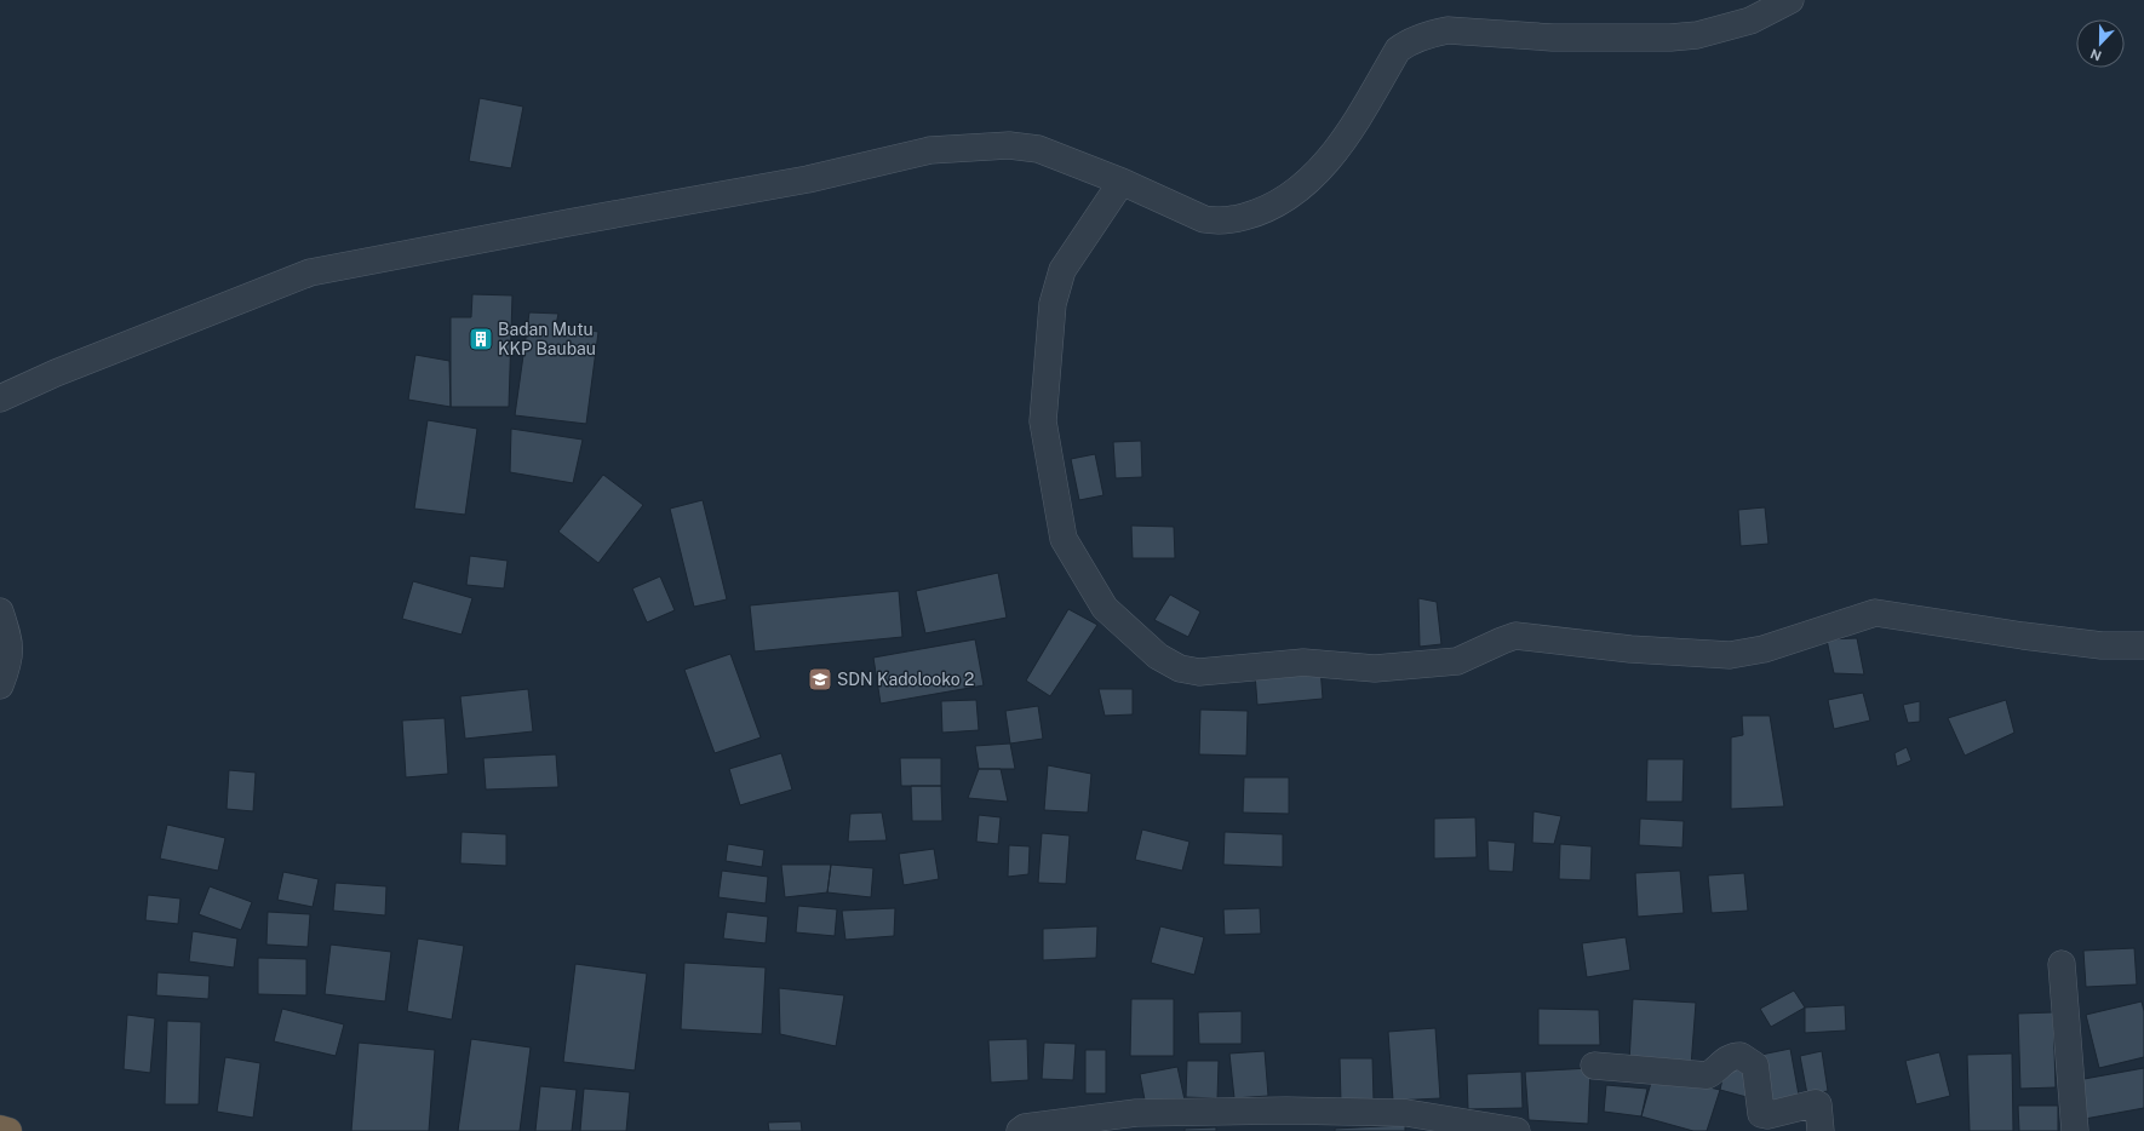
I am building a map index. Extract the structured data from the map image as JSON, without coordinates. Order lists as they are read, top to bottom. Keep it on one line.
{"places":{"building":["Badan Mutu KKP Baubau"],"school or university":["SDN Kadolooko 2"]},"north":"bottom"}
